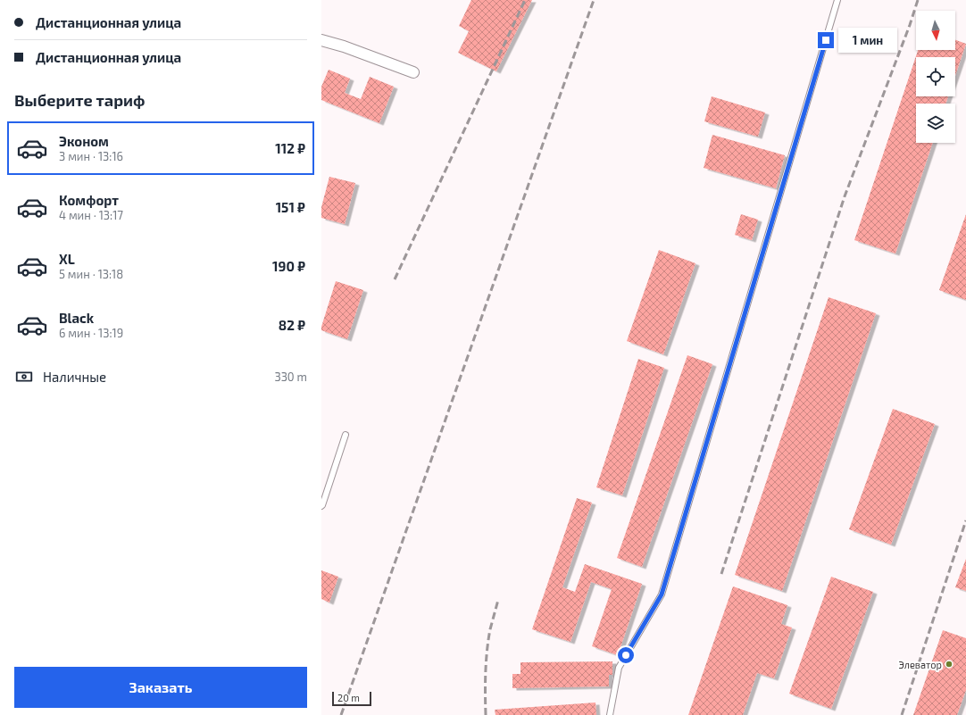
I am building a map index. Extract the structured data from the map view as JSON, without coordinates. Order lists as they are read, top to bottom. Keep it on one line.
{"places":["Элеватор"],"scale_bar":"20 m","north":"bottom","page":{"banner":["Дистанционная улица","Дистанционная улица"],"bubble":"1 мин","heading":"Выберите тариф","list":[{"name":"Эконом","note":"3 мин · 13:16","value":"112 ₽"},{"name":"Комфорт","note":"4 мин · 13:17","value":"151 ₽"},{"name":"XL","note":"5 мин · 13:18","value":"190 ₽"},{"name":"Black","note":"6 мин · 13:19","value":"82 ₽"}],"pay":["Наличные","330 m"],"buttons":"Заказать","scale":"20 m"}}
